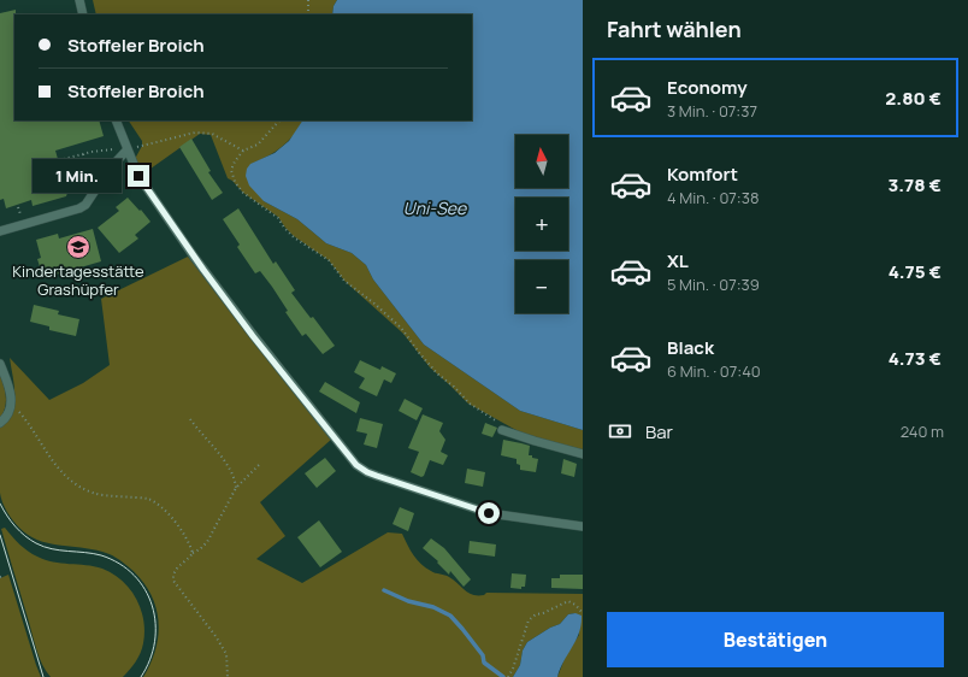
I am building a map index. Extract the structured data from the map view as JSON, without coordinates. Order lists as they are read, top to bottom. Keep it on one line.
{"water":["Uni-See"],"places":{"school or university":["Kindertagesstätte Grashüpfer"]},"north":"top","page":{"heading":"Fahrt wählen","banner":["Stoffeler Broich","Stoffeler Broich"],"list":[{"name":"Economy","note":"3 Min. · 07:37","value":"2.80 €"},{"name":"Komfort","note":"4 Min. · 07:38","value":"3.78 €"},{"name":"XL","note":"5 Min. · 07:39","value":"4.75 €"},{"name":"Black","note":"6 Min. · 07:40","value":"4.73 €"}],"map_buttons":["+","−"],"bubble":"1 Min.","pay":["Bar","240 m"],"buttons":"Bestätigen"}}
